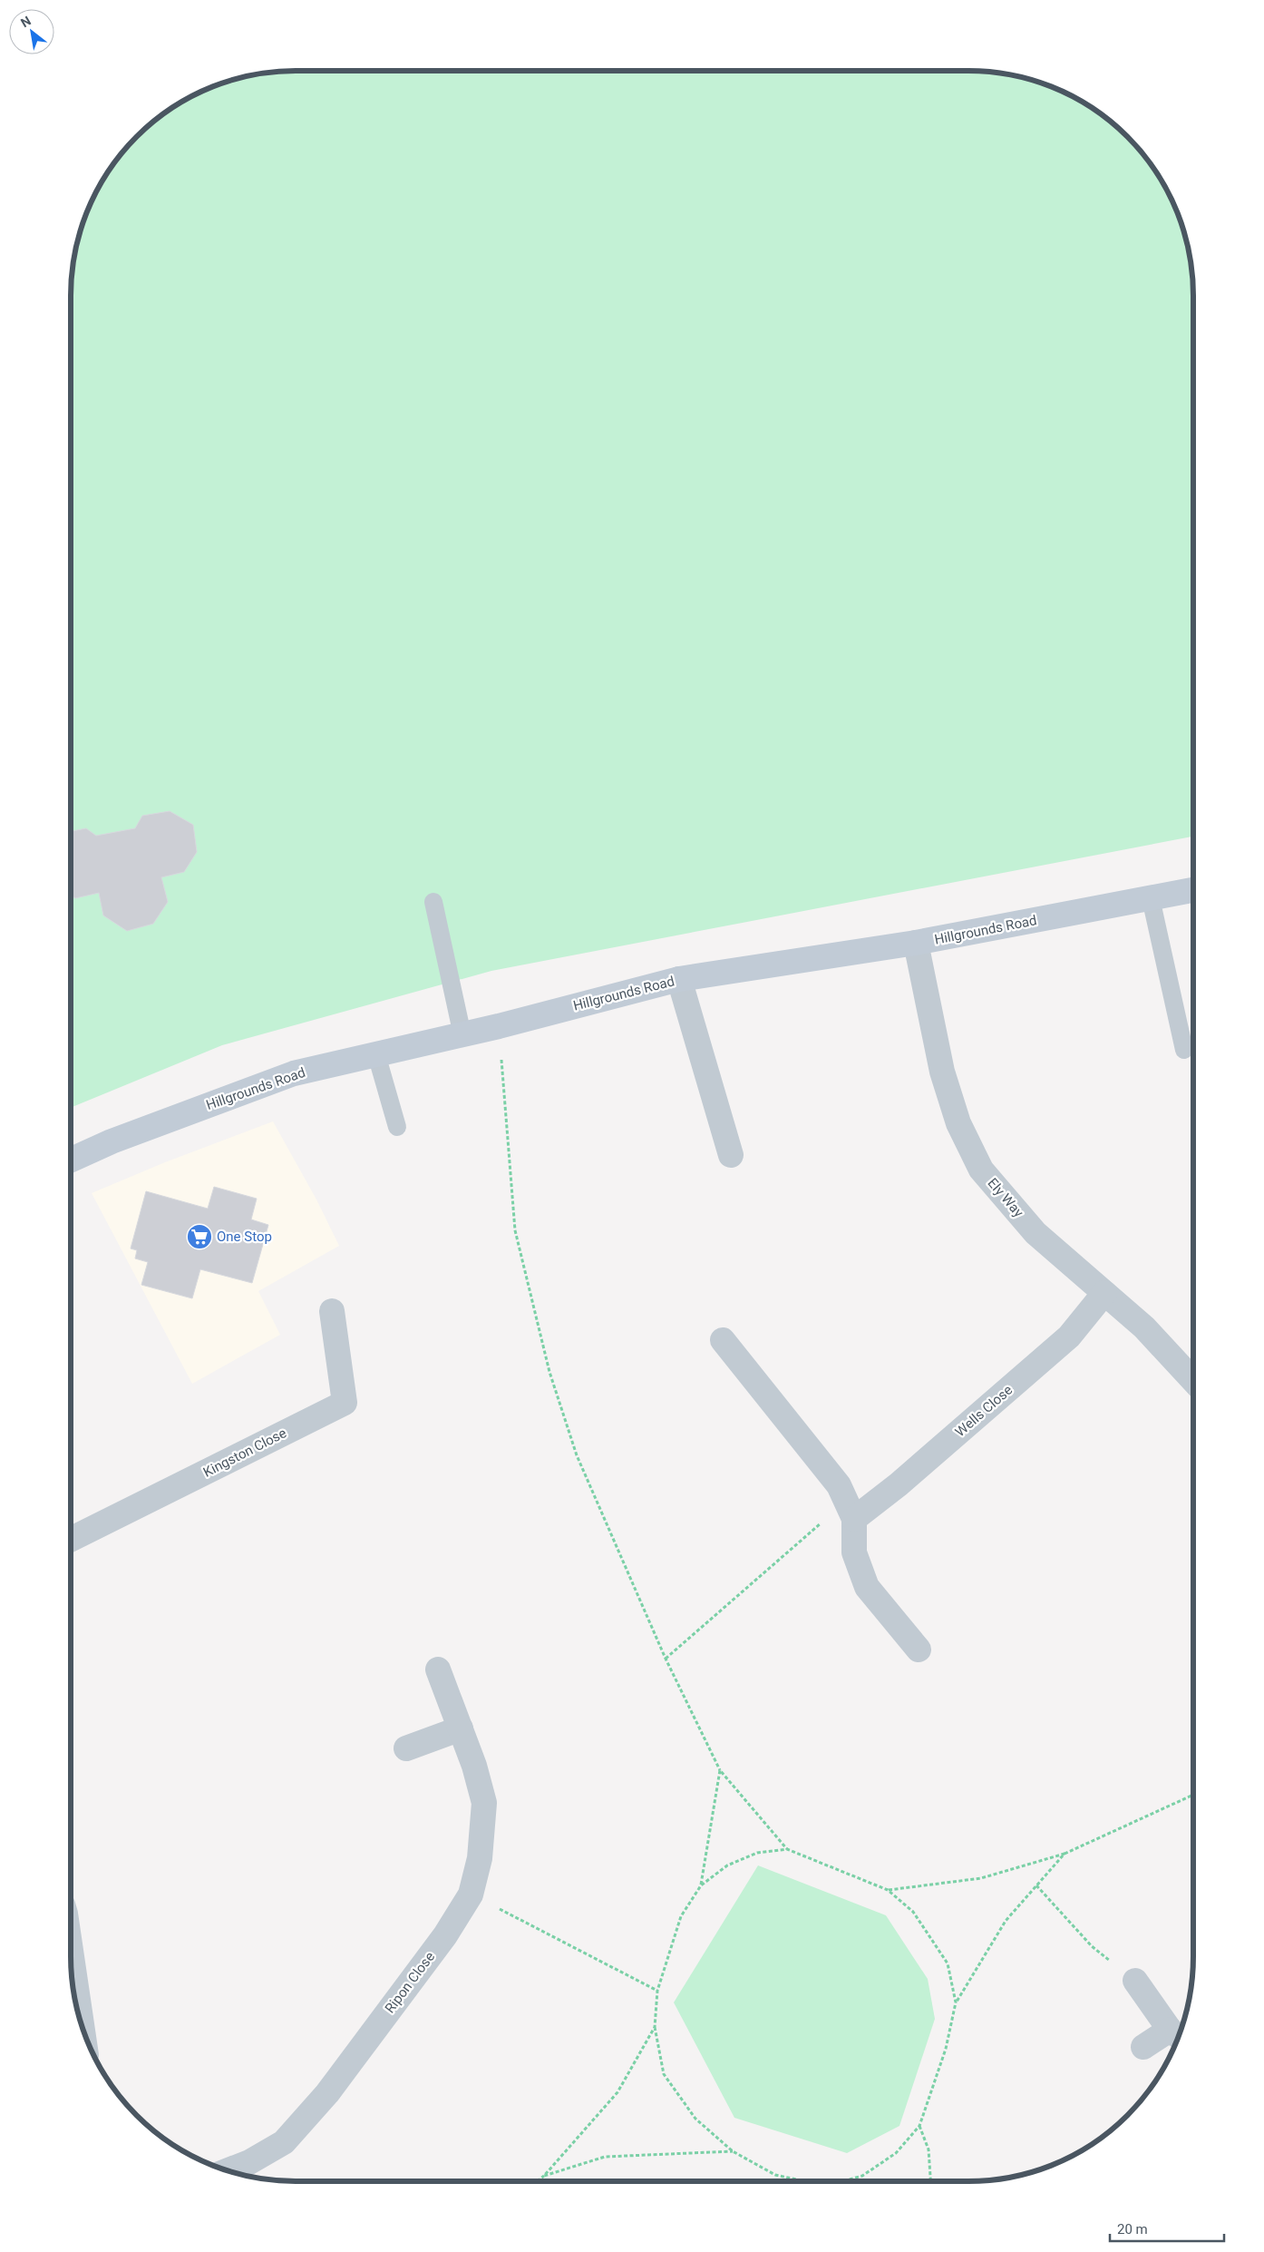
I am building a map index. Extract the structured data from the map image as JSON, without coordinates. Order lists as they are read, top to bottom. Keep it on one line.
{"streets":{"street":["Hillgrounds Road","Ely Way","Wells Close","Kingston Close","Ripon Close"]},"crossings":[["Hillgrounds Road","Ely Way"],["Ely Way","Wells Close"]],"places":{"supermarket":["One Stop"]},"scale_bar":"20 m","north":"top left"}
